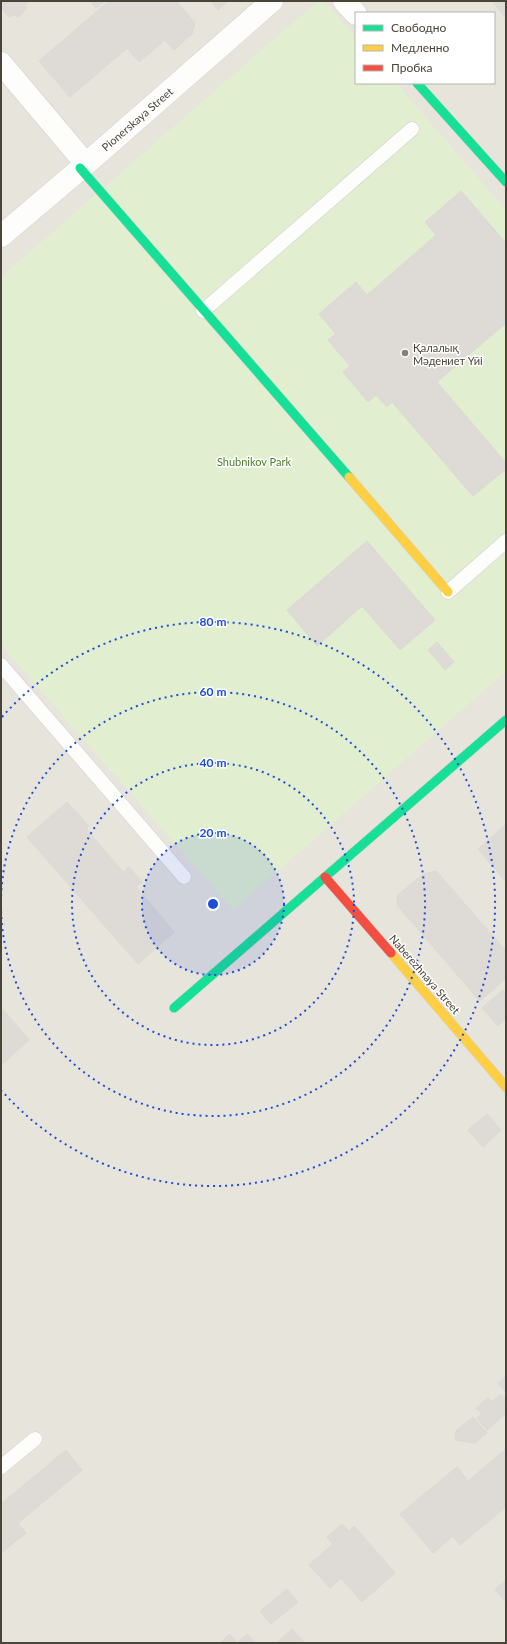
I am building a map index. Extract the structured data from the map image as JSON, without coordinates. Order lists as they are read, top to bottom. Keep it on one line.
{"streets":{"street":["Pionerskaya Street","Naberezhnaya Street"]},"parks":["Shubnikov Park"],"places":["Қалалық Мәдениет Үйі"],"legend":["Свободно","Медленно","Пробка"],"rings":["80 m","60 m","40 m","20 m"]}
